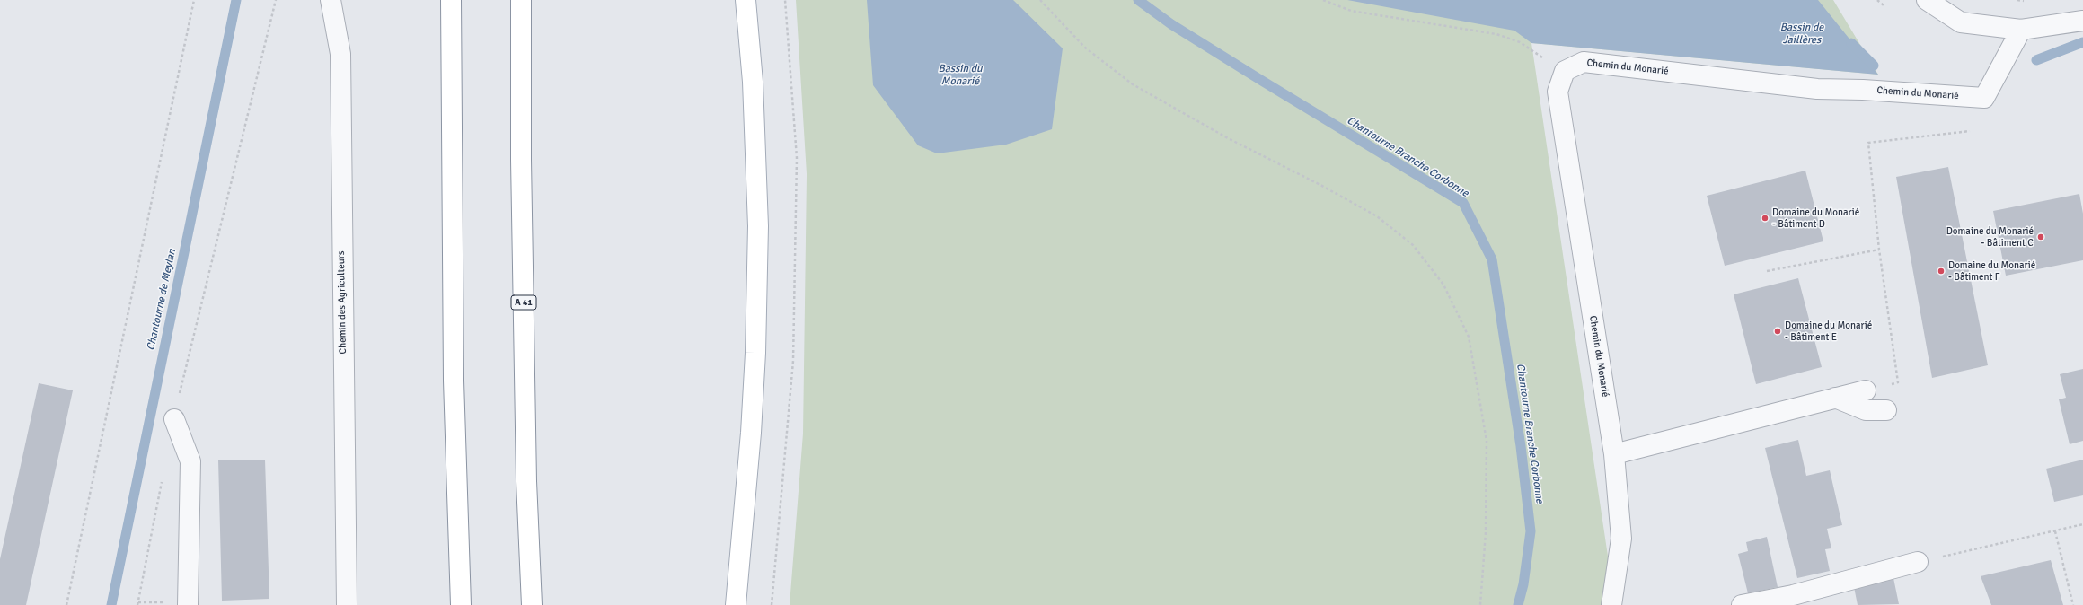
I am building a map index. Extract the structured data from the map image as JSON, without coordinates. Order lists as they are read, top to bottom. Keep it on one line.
{"streets":{"main road":["A 41"],"street":["Chemin du Monarié","Chemin des Agriculteurs"]},"water":["Bassin de Jaillères","Bassin du Monarié","Chantourne Branche Corbonne","Chantourne de Meylan"],"places":["Domaine du Monarié - Bâtiment D","Domaine du Monarié - Bâtiment C","Domaine du Monarié - Bâtiment F","Domaine du Monarié - Bâtiment E"]}
